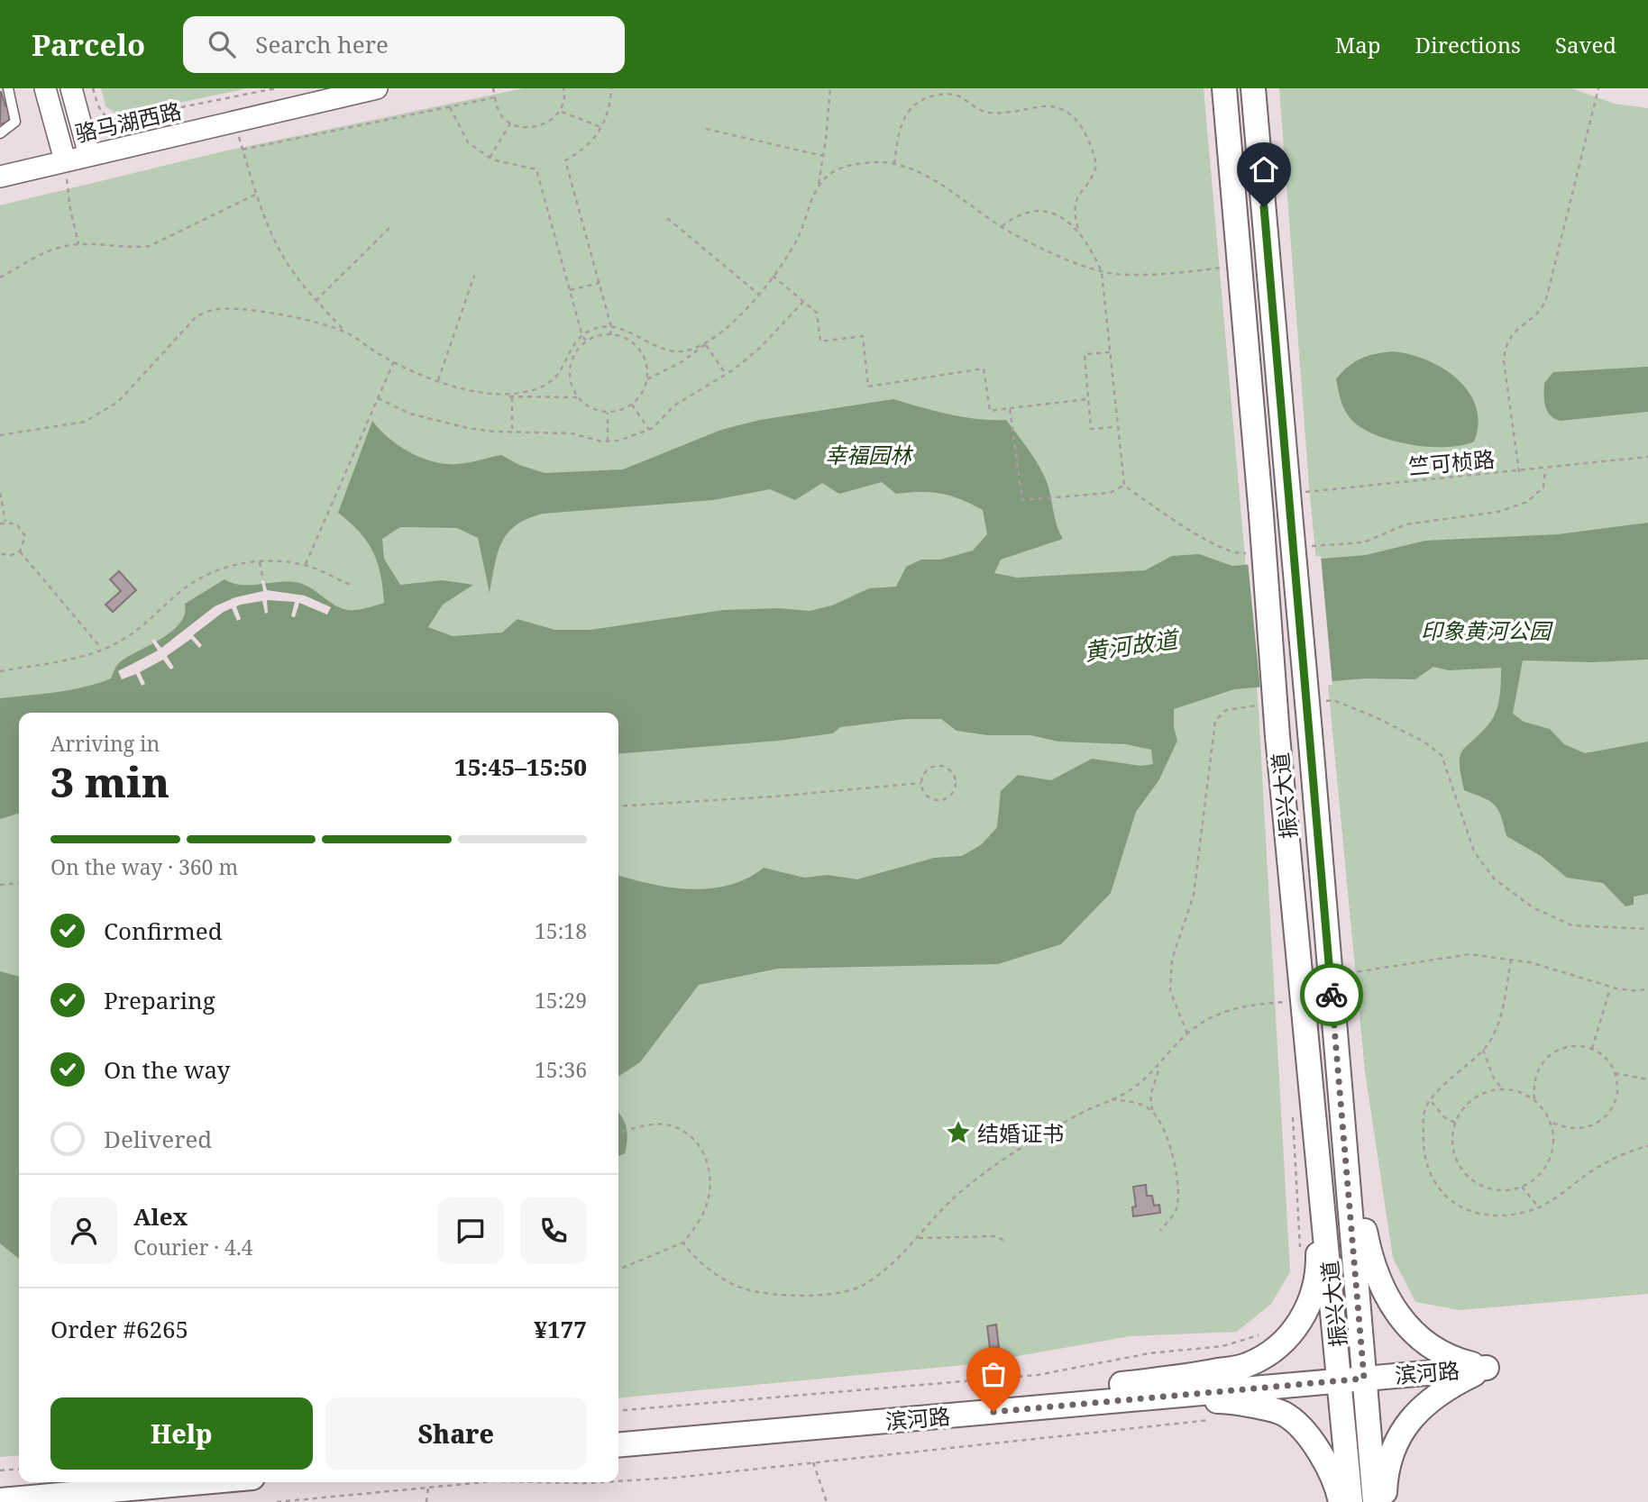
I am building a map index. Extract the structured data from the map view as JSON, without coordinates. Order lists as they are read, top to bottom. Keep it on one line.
{"streets":{"main road":["振兴大道","滨河路"],"street":["骆马湖西路"],"path":["竺可桢路"]},"crossings":[["竺可桢路","振兴大道"],["振兴大道","滨河路"]],"water":["黄河故道"],"parks":["幸福园林","印象黄河公园"],"places":{"place":["结婚证书"]},"page":{"header":"Parcelo","search":"Search here","nav":["Map","Directions","Saved"],"heading":["3 min","Arriving in","15:45–15:50"],"panel":["Alex","Courier · 4.4","Order #6265","¥177"],"bar":"On the way · 360 m","list":[["Confirmed","15:18"],["Preparing","15:29"],["On the way","15:36"],"Delivered"],"buttons":["Help","Share"]}}
